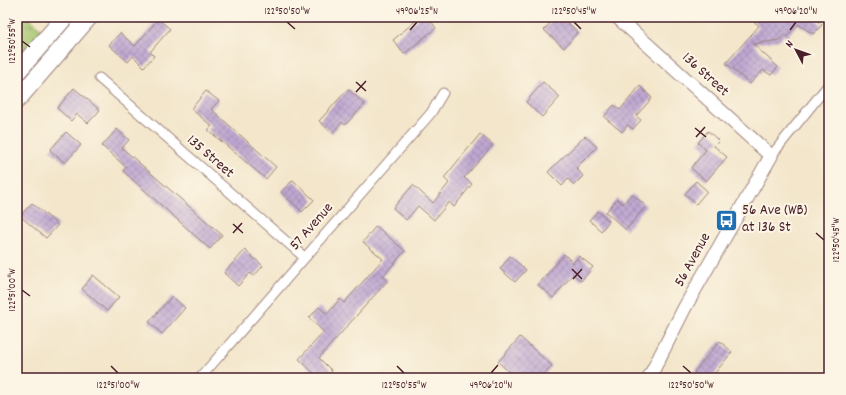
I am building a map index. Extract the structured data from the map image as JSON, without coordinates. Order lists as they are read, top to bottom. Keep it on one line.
{"streets":{"street":["136 Street","135 Street","57 Avenue","56 Avenue"]},"crossings":[["136 Street","56 Avenue"],["135 Street","57 Avenue"]],"places":{"bus stop":["56 Ave (WB) at 136 St"]},"north":"top left","coordinates":["122°50'50\"W","49°06'25\"N","122°50'45\"W","49°06'20\"N","122°50'55\"W","122°51'00\"W"]}
